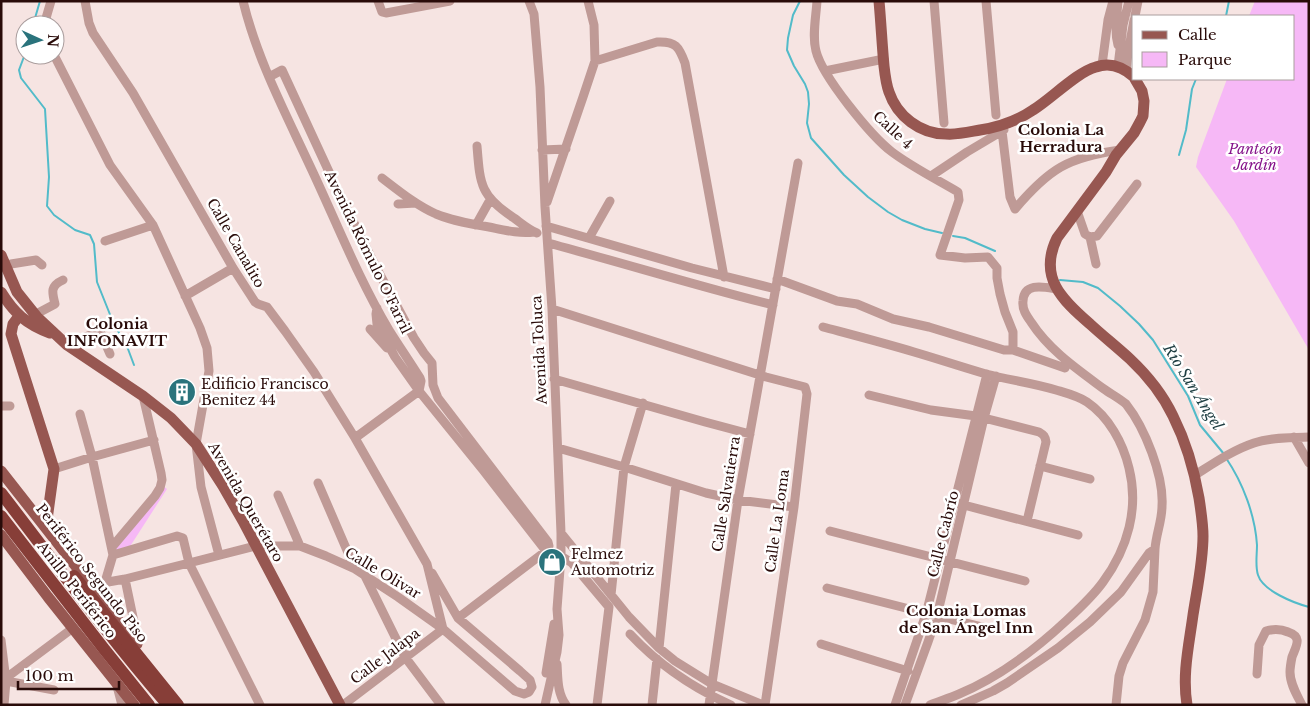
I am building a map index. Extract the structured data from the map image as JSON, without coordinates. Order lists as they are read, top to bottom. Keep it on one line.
{"streets":{"highway":["Periférico Segundo Piso","Anillo Periférico"],"main road":["Avenida Querétaro"],"street":["Calle 4","Calle Canalito","Avenida Rómulo O'Farril","Avenida Toluca","Calle Salvatierra","Calle La Loma","Calle Cabrío","Calle Olivar","Calle Jalapa"]},"crossings":[["Calle Canalito","Calle Olivar"],["Calle Canalito","Calle Jalapa"],["Calle Salvatierra","Calle La Loma"],["Avenida Querétaro","Calle Olivar"],["Avenida Querétaro","Calle Jalapa"],["Calle Olivar","Calle Jalapa"]],"districts":["Colonia La Herradura","Colonia INFONAVIT","Colonia Lomas de San Ángel Inn"],"water":["Río San Ángel"],"parks":["Panteón Jardín"],"places":{"building":["Edificio Francisco Benitez 44"],"shop":["Felmez Automotriz"]},"legend":["Calle","Parque"],"scale_bar":"100 m","north":"right"}
